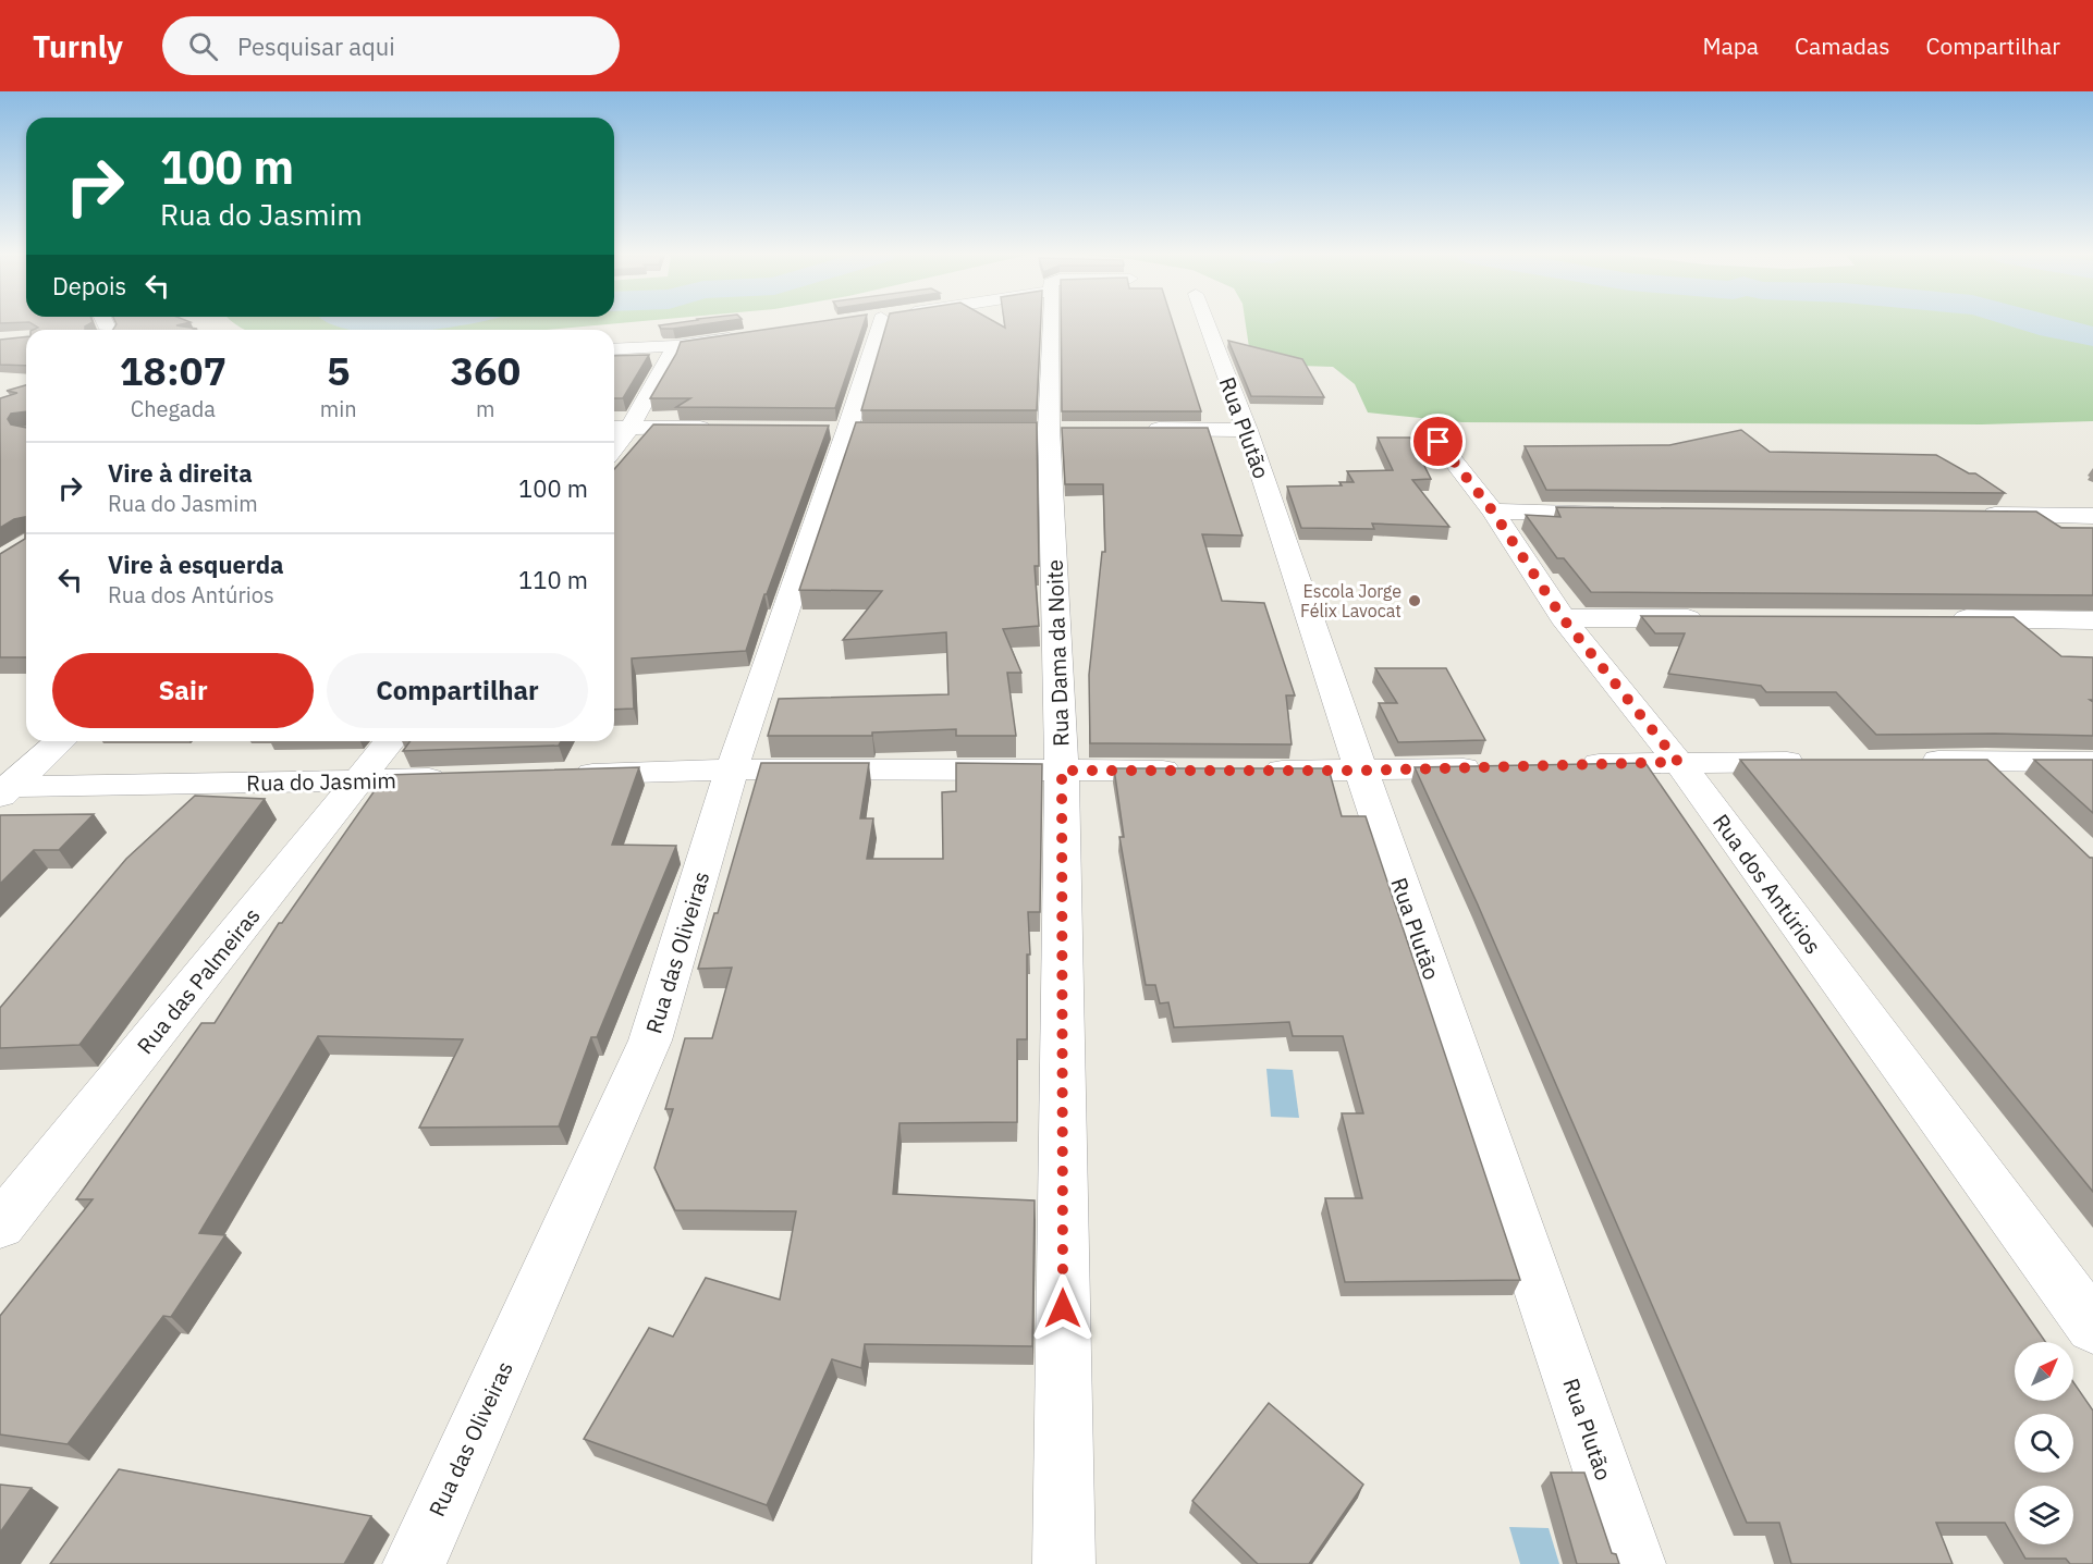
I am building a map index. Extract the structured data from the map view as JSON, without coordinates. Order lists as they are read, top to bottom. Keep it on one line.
{"streets":{"street":["Rua Plutão","Rua Dama da Noite","Rua do Jasmim","Rua dos Antúrios","Rua das Oliveiras","Rua das Palmeiras"]},"crossings":[["Rua do Jasmim","Rua das Palmeiras"]],"places":["Escola Jorge Félix Lavocat"],"north":"top right","page":{"header":"Turnly","search":"Pesquisar aqui","nav":["Mapa","Camadas","Compartilhar"],"turn":["100 m","Rua do Jasmim"],"then":"Depois","eta":["18:07","Chegada","5","min","360","m"],"list":[{"name":"Vire à direita","note":"Rua do Jasmim","value":"100 m"},{"name":"Vire à esquerda","note":"Rua dos Antúrios","value":"110 m"}],"buttons":["Sair","Compartilhar"]}}
